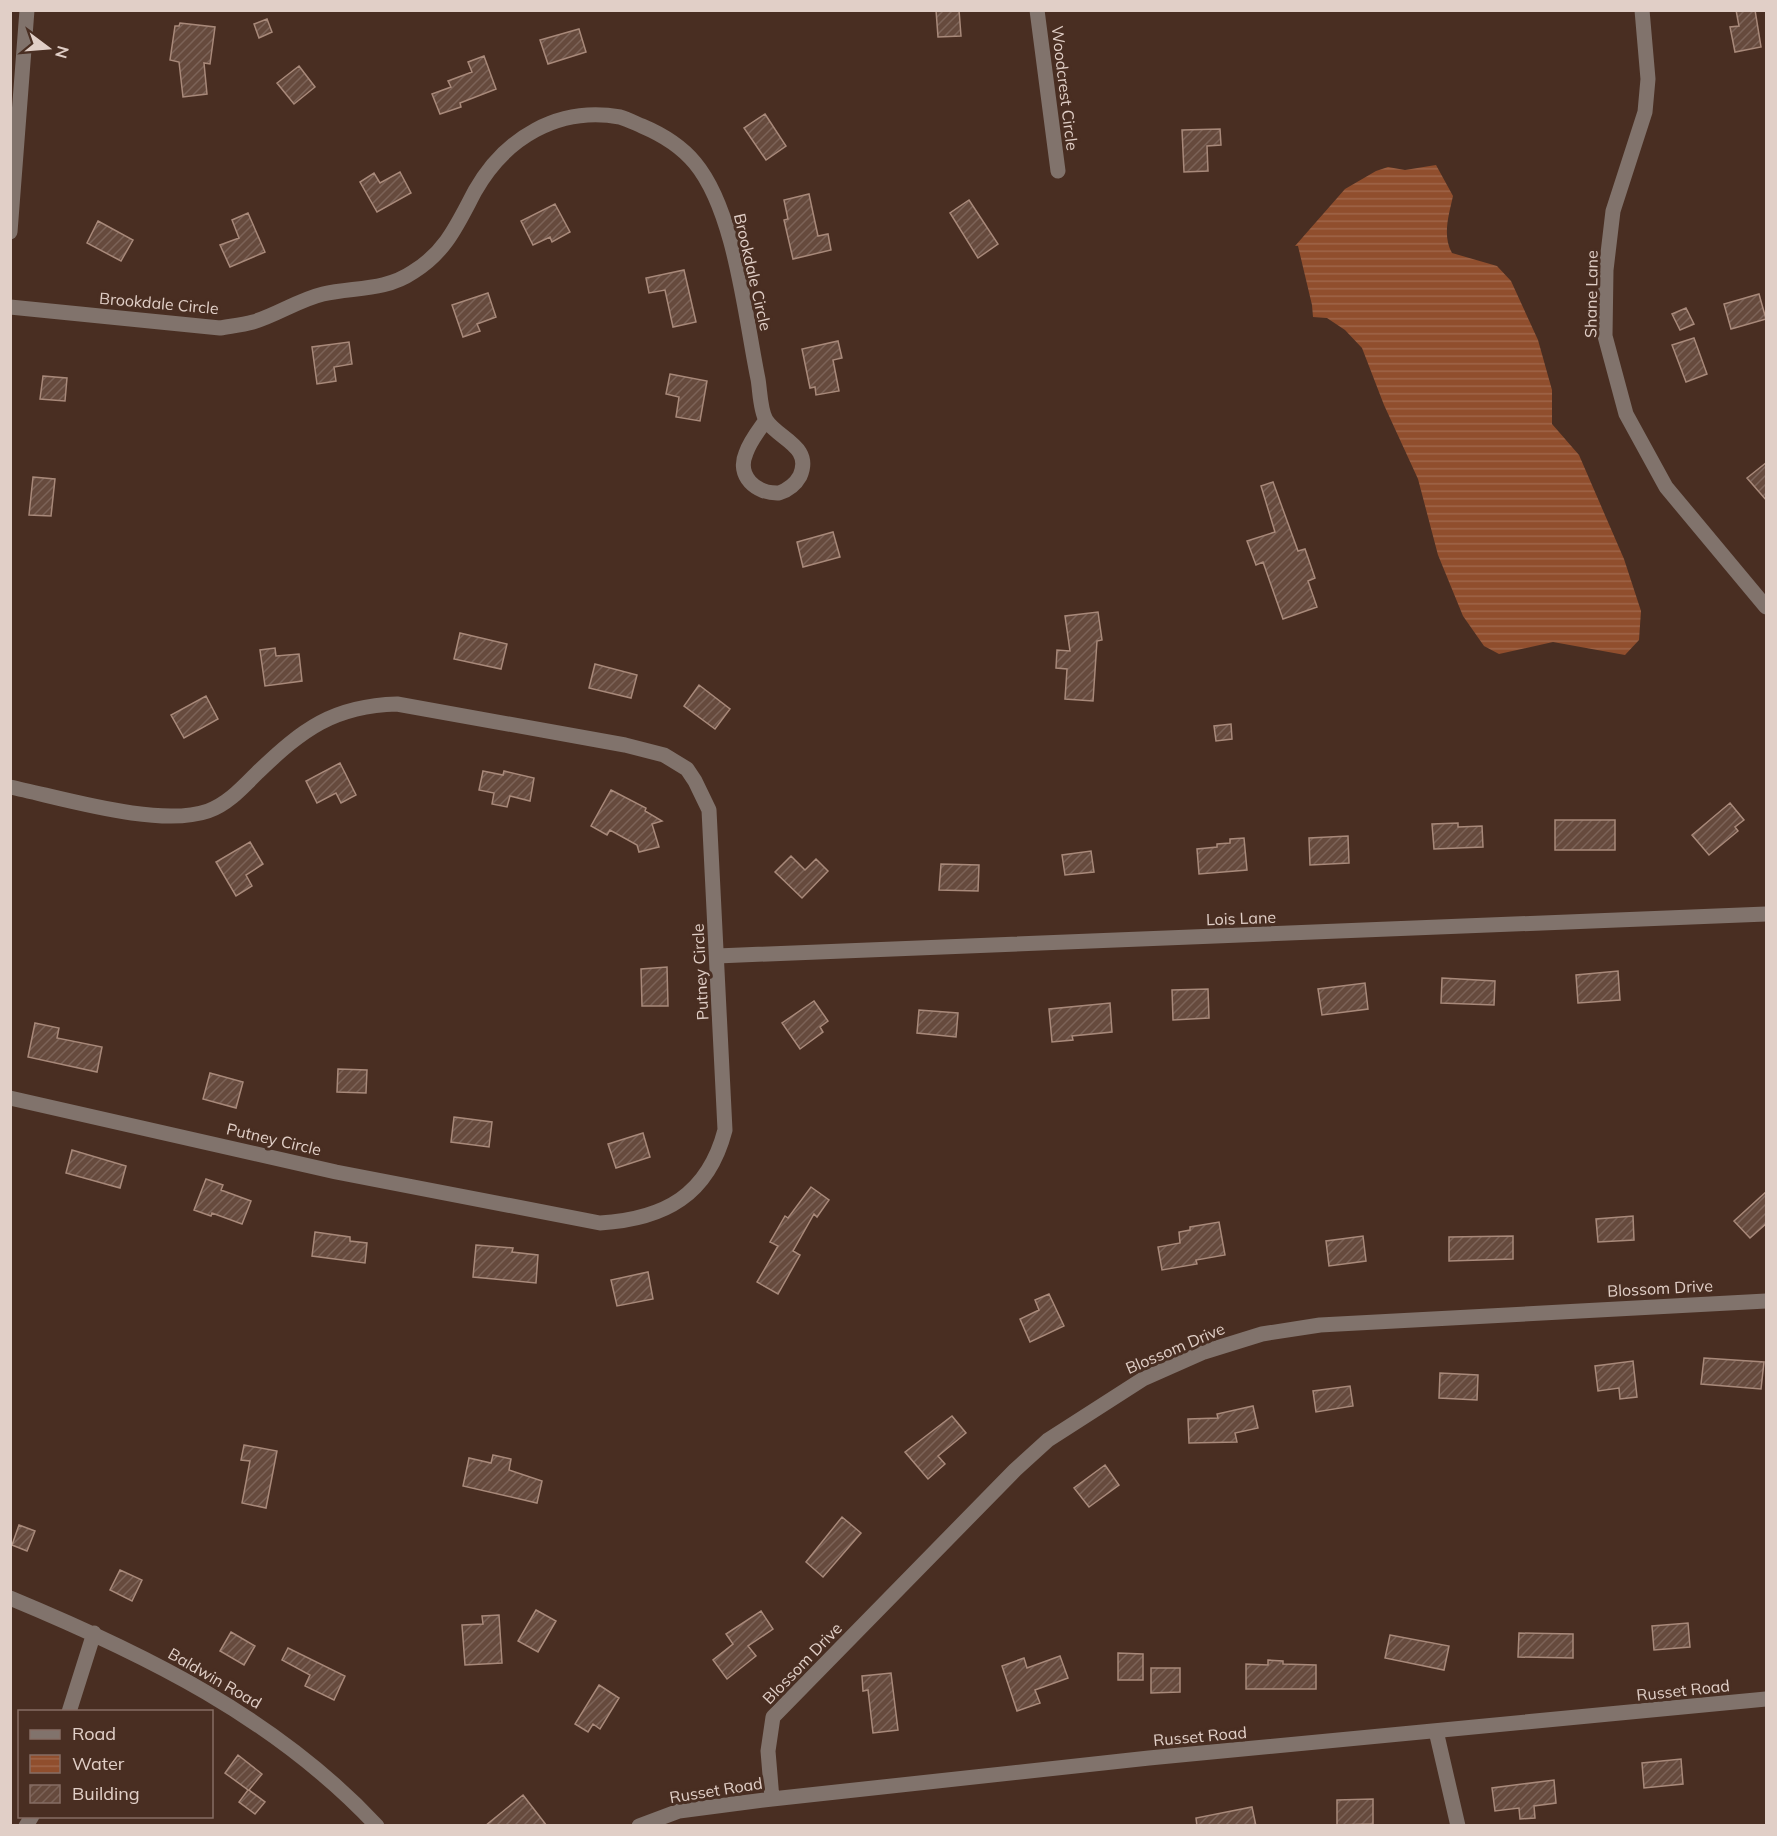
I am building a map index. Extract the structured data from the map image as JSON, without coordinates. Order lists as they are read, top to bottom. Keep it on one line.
{"streets":{"street":["Woodcrest Circle","Brookdale Circle","Shane Lane","Lois Lane","Putney Circle","Blossom Drive","Baldwin Road","Russet Road"]},"crossings":[["Lois Lane","Putney Circle"],["Blossom Drive","Russet Road"]],"legend":["Road","Water","Building"],"north":"right"}
